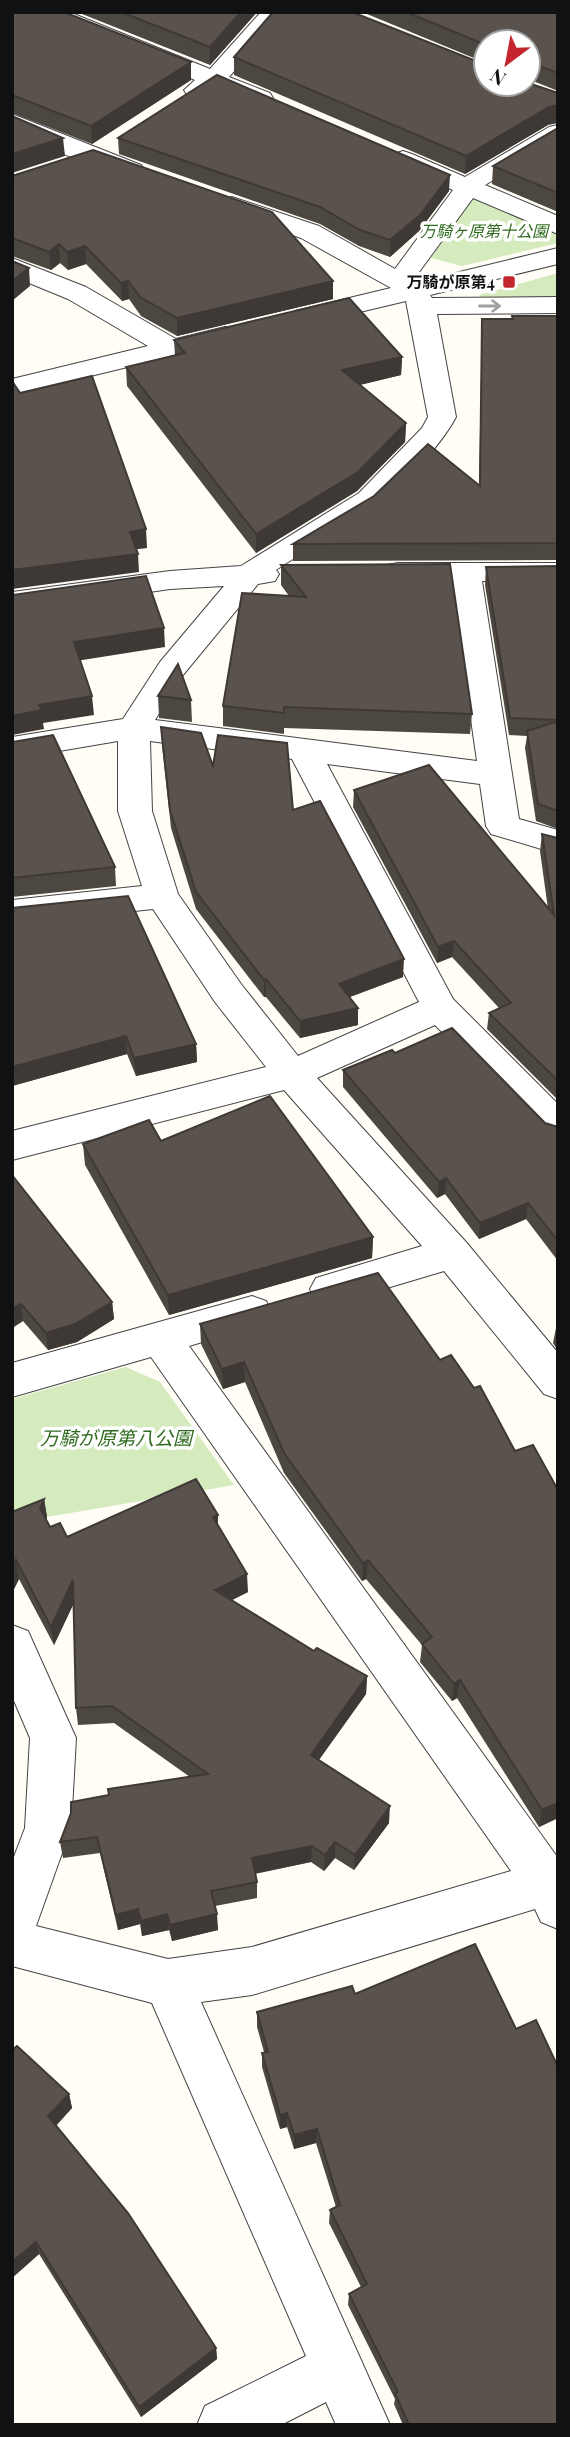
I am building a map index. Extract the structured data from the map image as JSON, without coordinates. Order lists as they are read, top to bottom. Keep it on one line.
{"parks":["万騎ヶ原第十公園","万騎が原第八公園"],"places":{"transit":["万騎が原第4"]},"north":"bottom left"}
